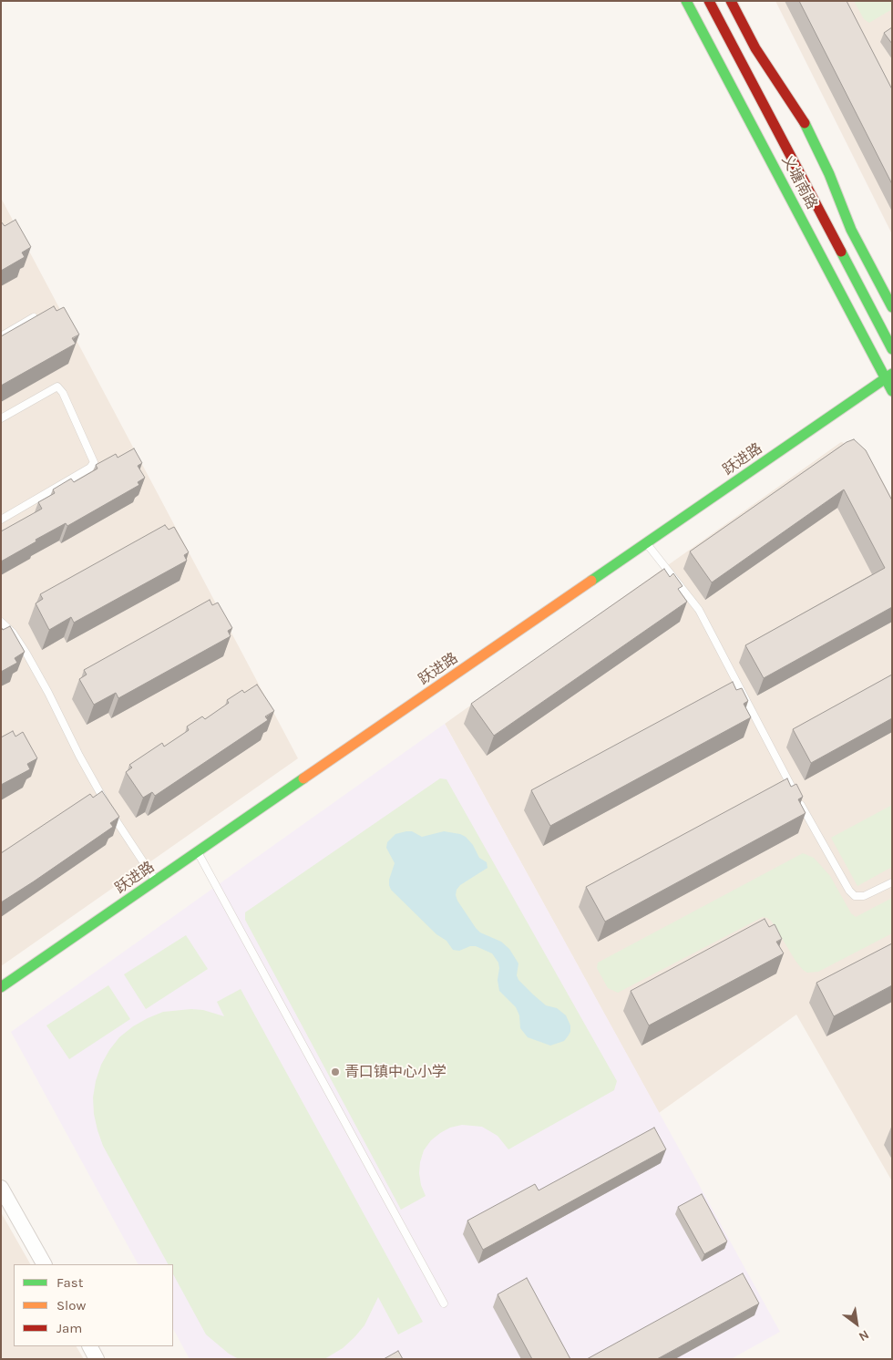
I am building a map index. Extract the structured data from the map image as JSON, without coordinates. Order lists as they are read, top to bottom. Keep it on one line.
{"streets":{"street":["义塘南路","跃进路"]},"crossings":[["义塘南路","跃进路"]],"places":["青口镇中心小学"],"legend":["Fast","Slow","Jam"],"north":"bottom right"}
